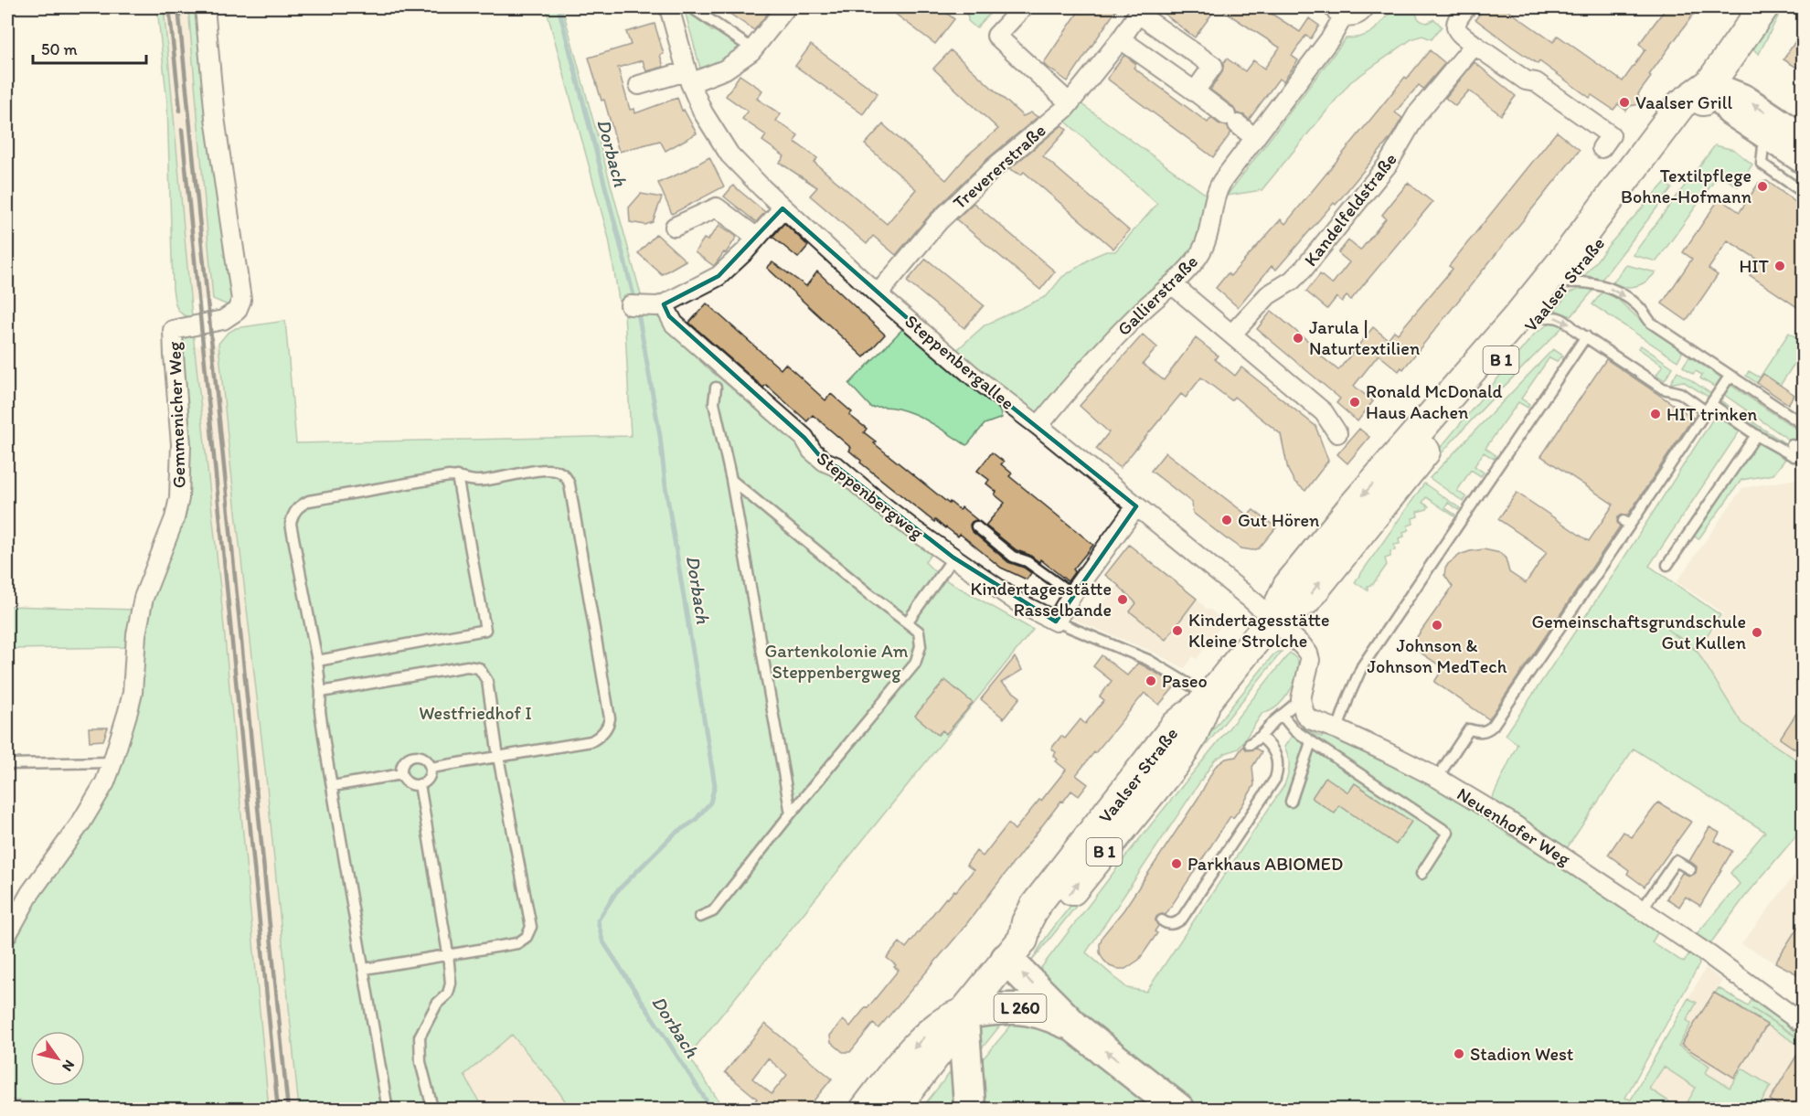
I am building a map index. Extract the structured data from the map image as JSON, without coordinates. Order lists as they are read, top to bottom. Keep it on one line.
{"streets":{"highway":["L 260"],"main road":["Vaalser Straße","B 1"],"street":["Trevererstraße","Kandelfeldstraße","Gallierstraße","Steppenbergallee","Gemmenicher Weg","Steppenbergweg","Neuenhofer Weg"]},"crossings":[["Trevererstraße","Steppenbergallee"],["Vaalser Straße","Steppenbergallee"],["Vaalser Straße","L 260"],["Gallierstraße","Steppenbergallee"]],"water":["Dorbach"],"parks":["Gartenkolonie Am Steppenbergweg","Westfriedhof I"],"places":["Vaalser Grill","Textilpflege Bohne-Hofmann","HIT","Jarula | Naturtextilien","Ronald McDonald Haus Aachen","HIT trinken","Gut Hören","Kindertagesstätte Rasselbande","Johnson & Johnson MedTech","Kindertagesstätte Kleine Strolche","Gemeinschaftsgrundschule Gut Kullen","Paseo","Parkhaus ABIOMED","Stadion West"],"scale_bar":"50 m","north":"bottom right"}
